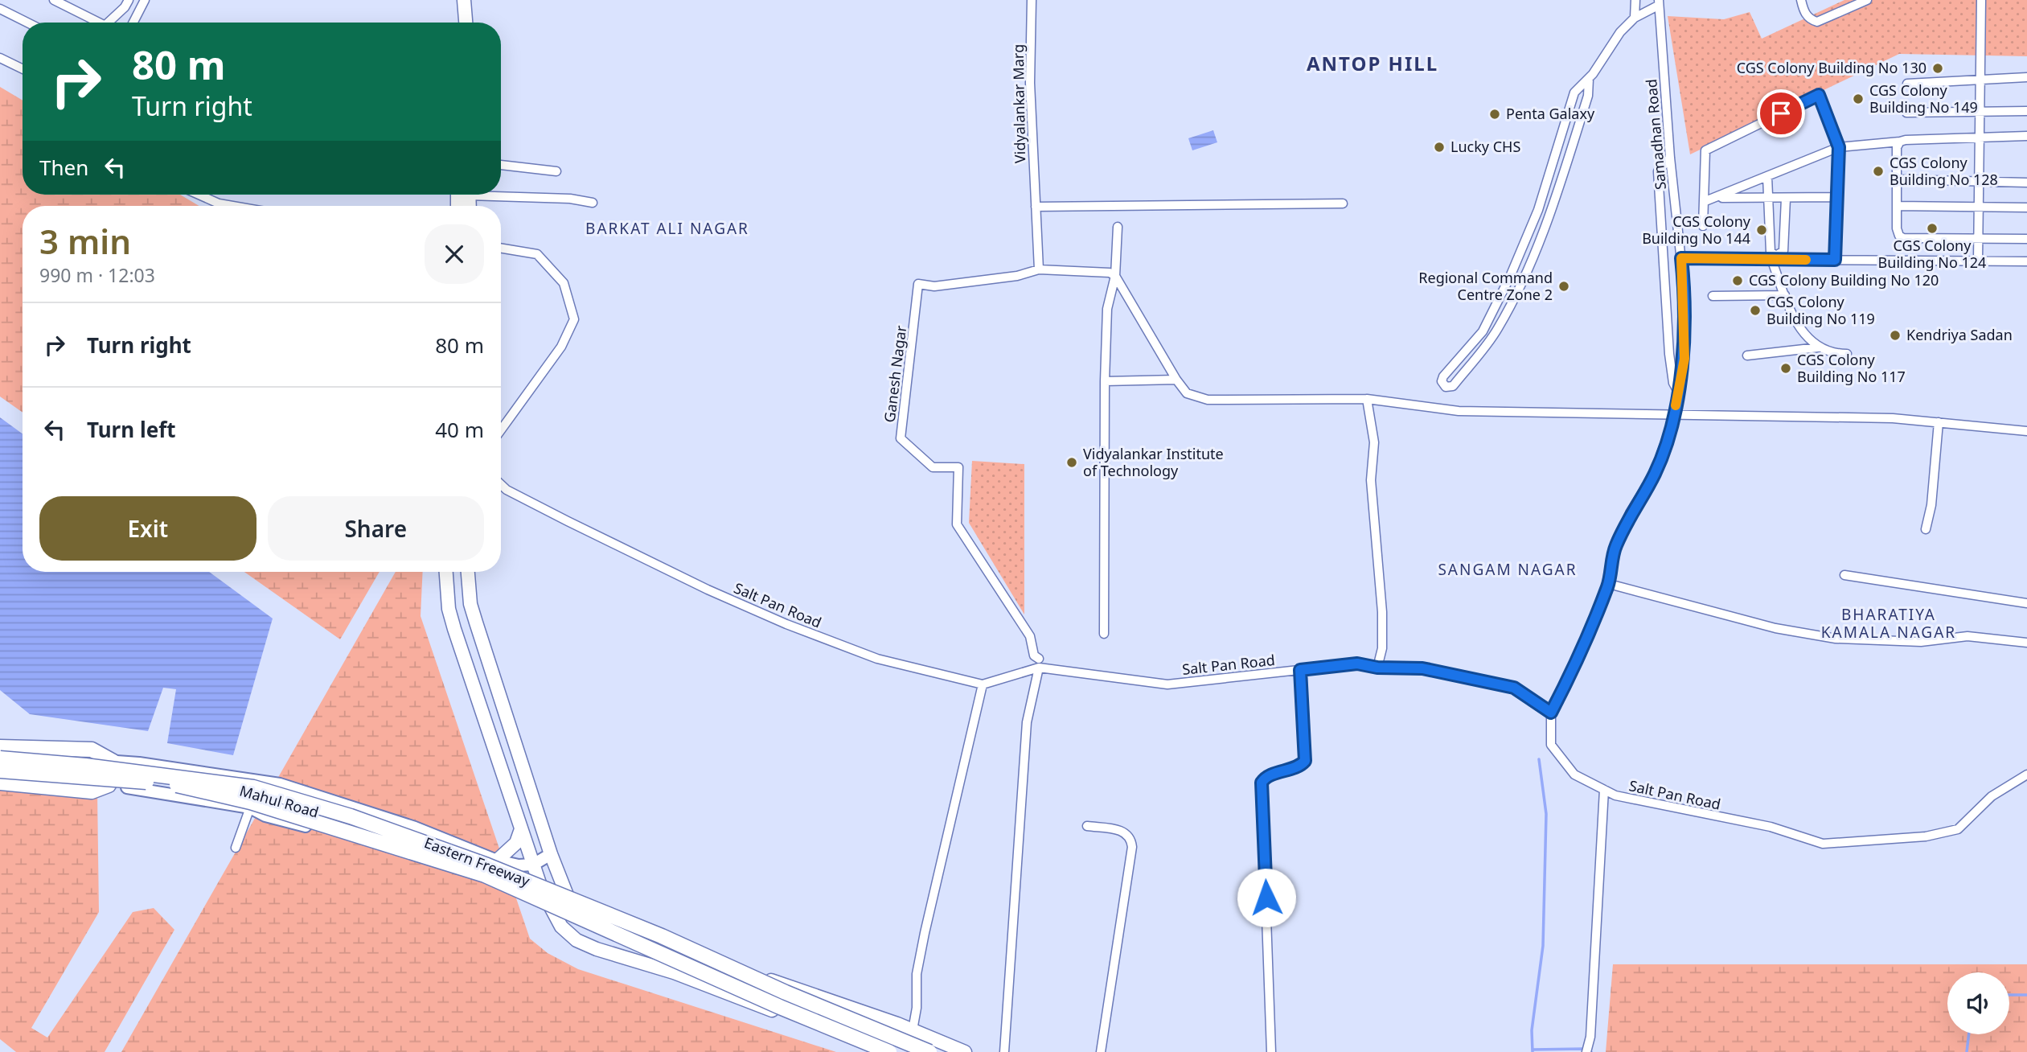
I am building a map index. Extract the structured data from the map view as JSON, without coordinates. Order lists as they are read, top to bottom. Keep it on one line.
{"streets":{"highway":["Eastern Freeway"],"street":["Vidyalankar Marg","Samadhan Road","Ganesh Nagar","Salt Pan Road","Mahul Road"]},"crossings":[["Vidyalankar Marg","Ganesh Nagar"],["Samadhan Road","Salt Pan Road"],["Ganesh Nagar","Salt Pan Road"],["Mahul Road","Eastern Freeway"]],"districts":["ANTOP HILL","BARKAT ALI NAGAR","SANGAM NAGAR","BHARATIYA KAMALA NAGAR"],"places":["CGS Colony Building No 130","CGS Colony Building No 149","Penta Galaxy","Lucky CHS","CGS Colony Building No 128","CGS Colony Building No 124","CGS Colony Building No 144","CGS Colony Building No 120","Regional Command Centre Zone 2","CGS Colony Building No 119","Kendriya Sadan","CGS Colony Building No 117","Vidyalankar Institute of Technology"],"page":{"turn":["80 m","Turn right"],"then":"Then","heading":["3 min","990 m · 12:03"],"list":[{"name":"Turn right","value":"80 m"},{"name":"Turn left","value":"40 m"}],"buttons":["Exit","Share"]}}
